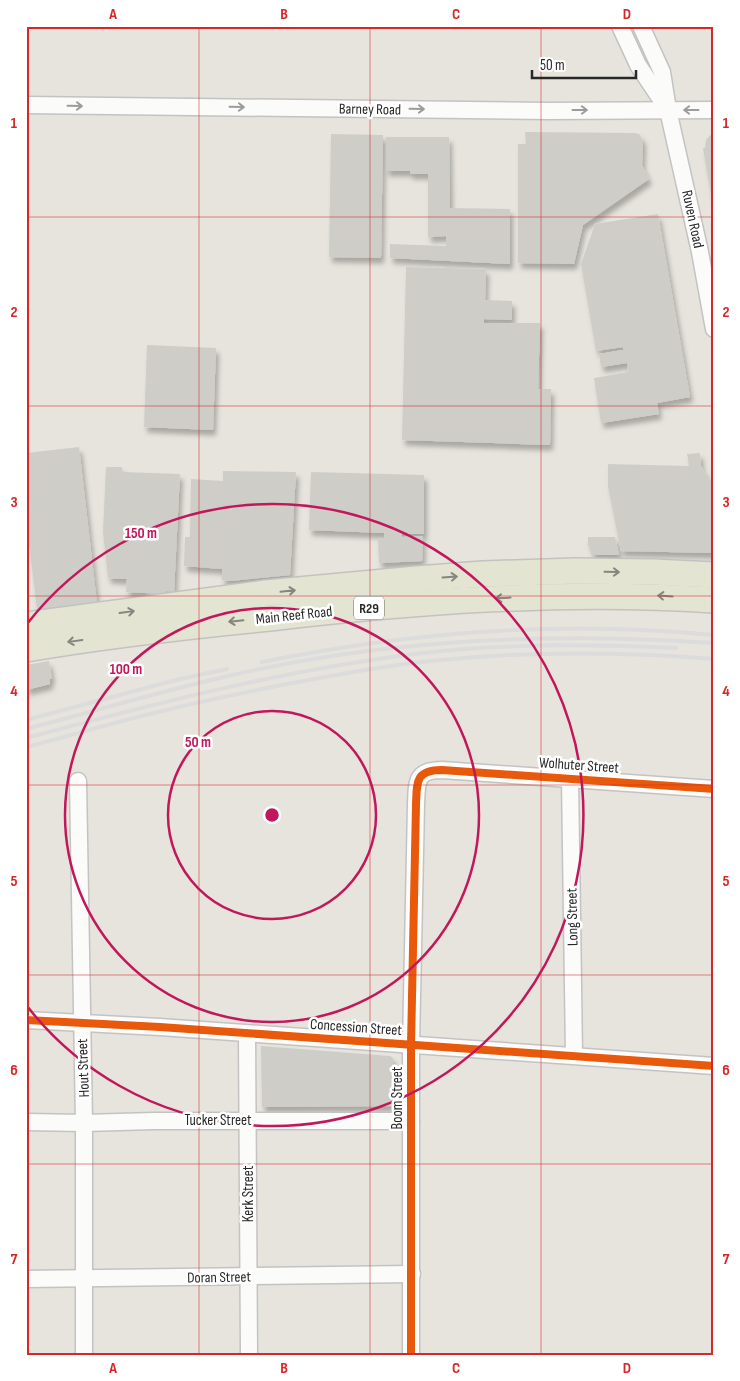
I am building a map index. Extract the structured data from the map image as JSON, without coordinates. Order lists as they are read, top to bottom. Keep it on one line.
{"streets":{"main road":["R29","Main Reef Road"],"street":["Barney Road","Ruven Road","Wolhuter Street","Long Street","Concession Street","Hout Street","Boom Street","Tucker Street","Kerk Street","Doran Street"]},"crossings":[["Barney Road","Ruven Road"],["Wolhuter Street","Long Street"],["Wolhuter Street","Boom Street"],["Long Street","Concession Street"],["Concession Street","Hout Street"],["Concession Street","Boom Street"],["Concession Street","Kerk Street"],["Hout Street","Tucker Street"],["Hout Street","Doran Street"],["Boom Street","Tucker Street"],["Boom Street","Doran Street"],["Tucker Street","Kerk Street"],["Kerk Street","Doran Street"]],"one_way":["Barney Road"],"scale_bar":"50 m","grid":{"columns":["A","B","C","D"],"rows":["1","2","3","4","5","6","7"]},"rings":["150 m","100 m","50 m"]}
